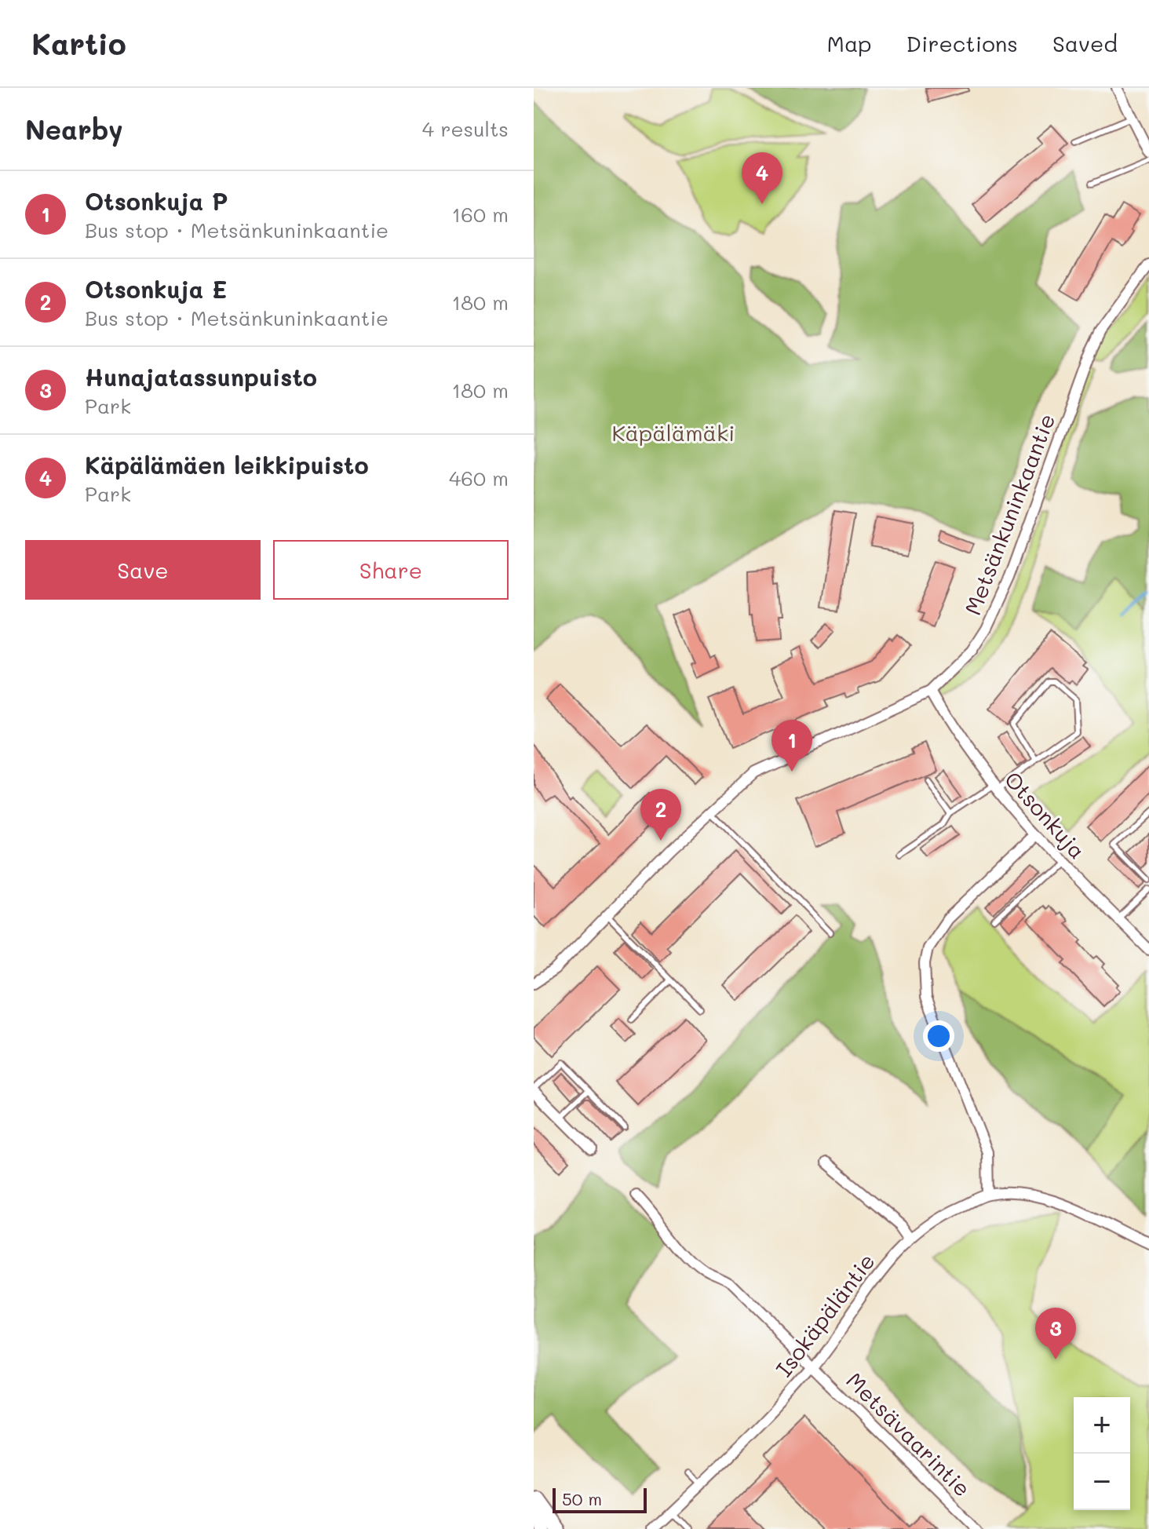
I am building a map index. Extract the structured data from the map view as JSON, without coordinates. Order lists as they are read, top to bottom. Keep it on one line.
{"streets":{"street":["Metsänkuninkaantie","Otsonkuja","Isokäpäläntie","Metsävaarintie"]},"crossings":[["Metsänkuninkaantie","Otsonkuja"],["Isokäpäläntie","Metsävaarintie"]],"parks":["Käpälämäki"],"scale_bar":"50 m","page":{"header":"Kartio","nav":["Map","Directions","Saved"],"heading":["Nearby","4 results"],"pins":["4","1","2","3"],"list":[{"mark":"1","name":"Otsonkuja P","note":"Bus stop · Metsänkuninkaantie","value":"160 m"},{"mark":"2","name":"Otsonkuja E","note":"Bus stop · Metsänkuninkaantie","value":"180 m"},{"mark":"3","name":"Hunajatassunpuisto","note":"Park","value":"180 m"},{"mark":"4","name":"Käpälämäen leikkipuisto","note":"Park","value":"460 m"}],"buttons":["Save","Share"],"map_buttons":["+","−"],"scale":"50 m"}}
